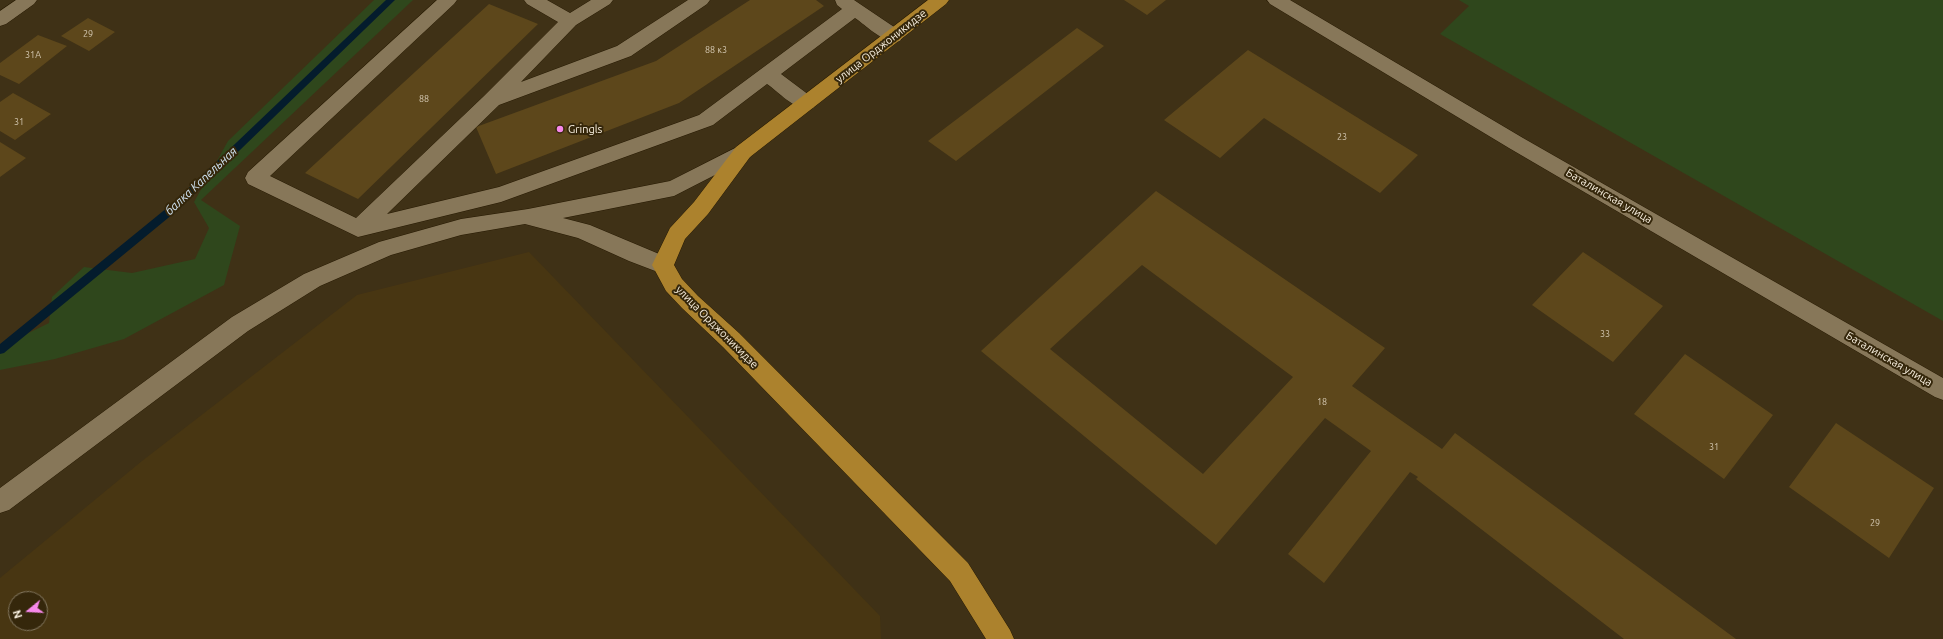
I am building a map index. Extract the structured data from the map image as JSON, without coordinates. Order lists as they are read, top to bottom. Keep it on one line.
{"streets":{"main road":["улица Орджоникидзе"],"street":["Баталинская улица"]},"water":["балка Капельная"],"places":["Gringls"],"house_numbers":["29","88 к3","31А","88","31","23","33","18","31","29"],"north":"left"}
